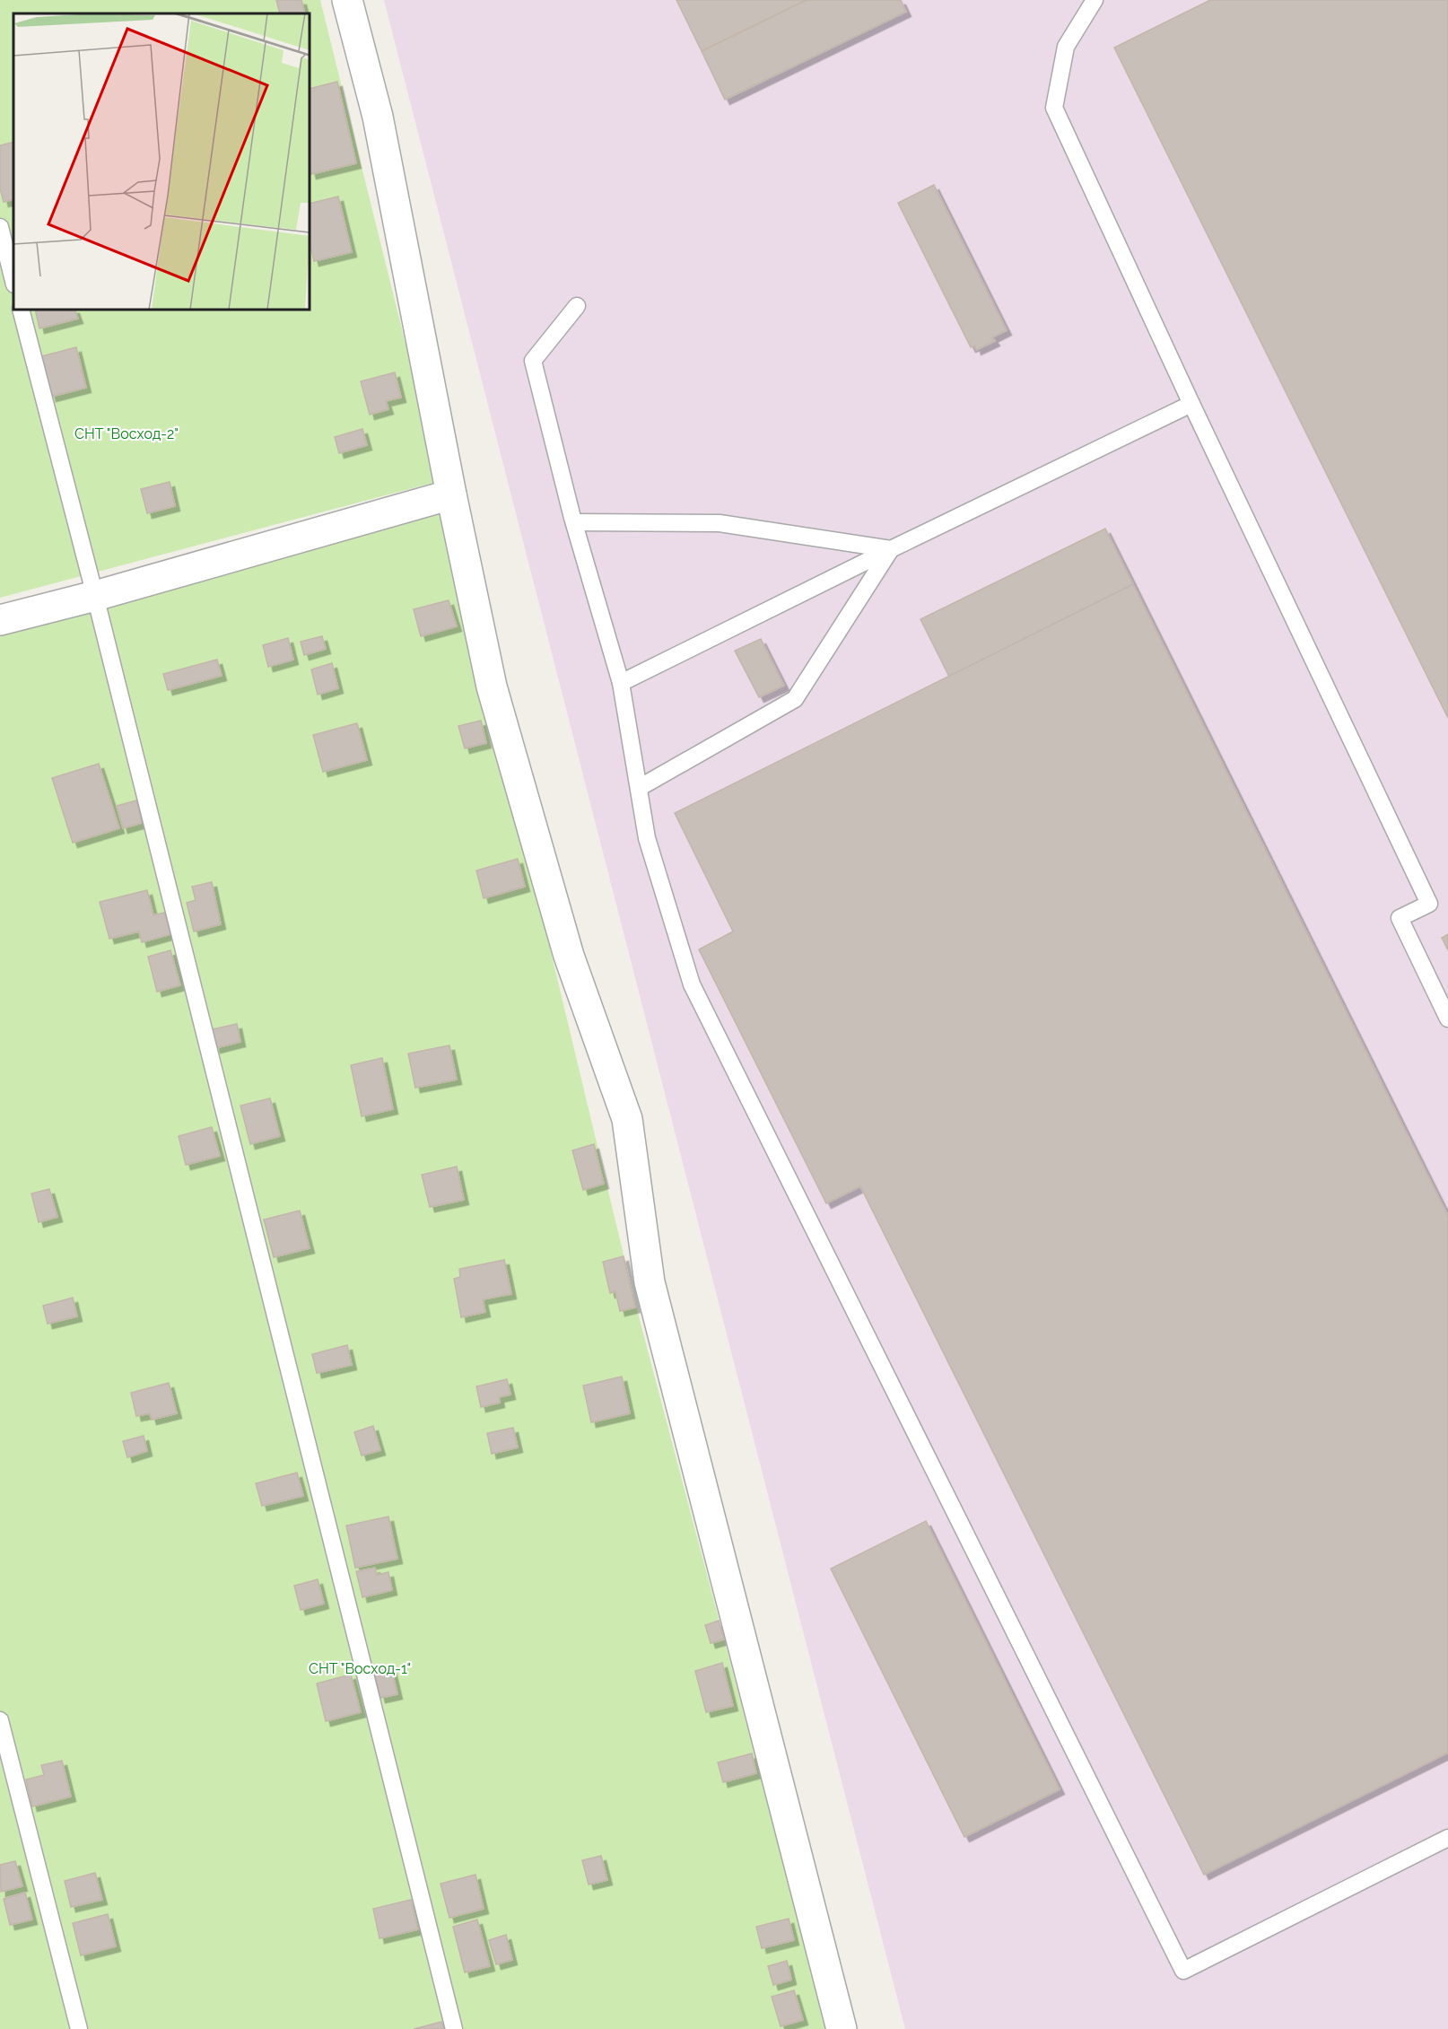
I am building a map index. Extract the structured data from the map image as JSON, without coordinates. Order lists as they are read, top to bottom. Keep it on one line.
{"parks":["СНТ \"Восход-2\"","СНТ \"Восход-1\""]}
